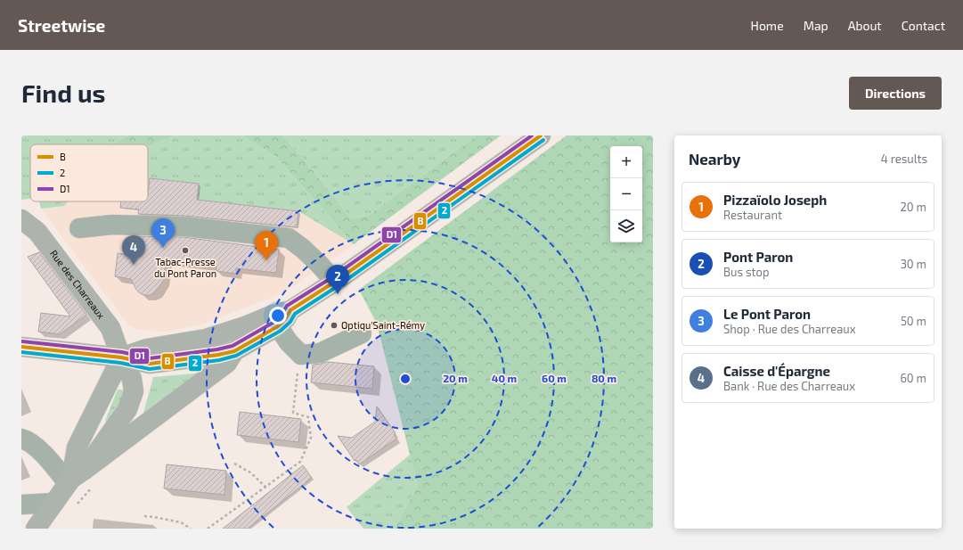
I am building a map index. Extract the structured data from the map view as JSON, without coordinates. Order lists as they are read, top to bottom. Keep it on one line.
{"streets":{"main road":["Rue des Charreaux"]},"places":["Tabac-Presse du Pont Paron","Optiqu'Saint-Rémy"],"lines":["transit line B","transit line D1","transit line 2"],"legend":["B","2","D1"],"page":{"header":"Streetwise","nav":["Home","Map","About","Contact"],"buttons":"Directions","title":"Find us","heading":["Nearby","4 results"],"map_buttons":["+","−"],"list":[{"mark":"1","name":"Pizzaïolo Joseph","note":"Restaurant","value":"20 m"},{"mark":"2","name":"Pont Paron","note":"Bus stop","value":"30 m"},{"mark":"3","name":"Le Pont Paron","note":"Shop · Rue des Charreaux","value":"50 m"},{"mark":"4","name":"Caisse d'Épargne","note":"Bank · Rue des Charreaux","value":"60 m"}],"pins":["3","1","4","2"]},"rings":["20 m","40 m","60 m","80 m"]}
